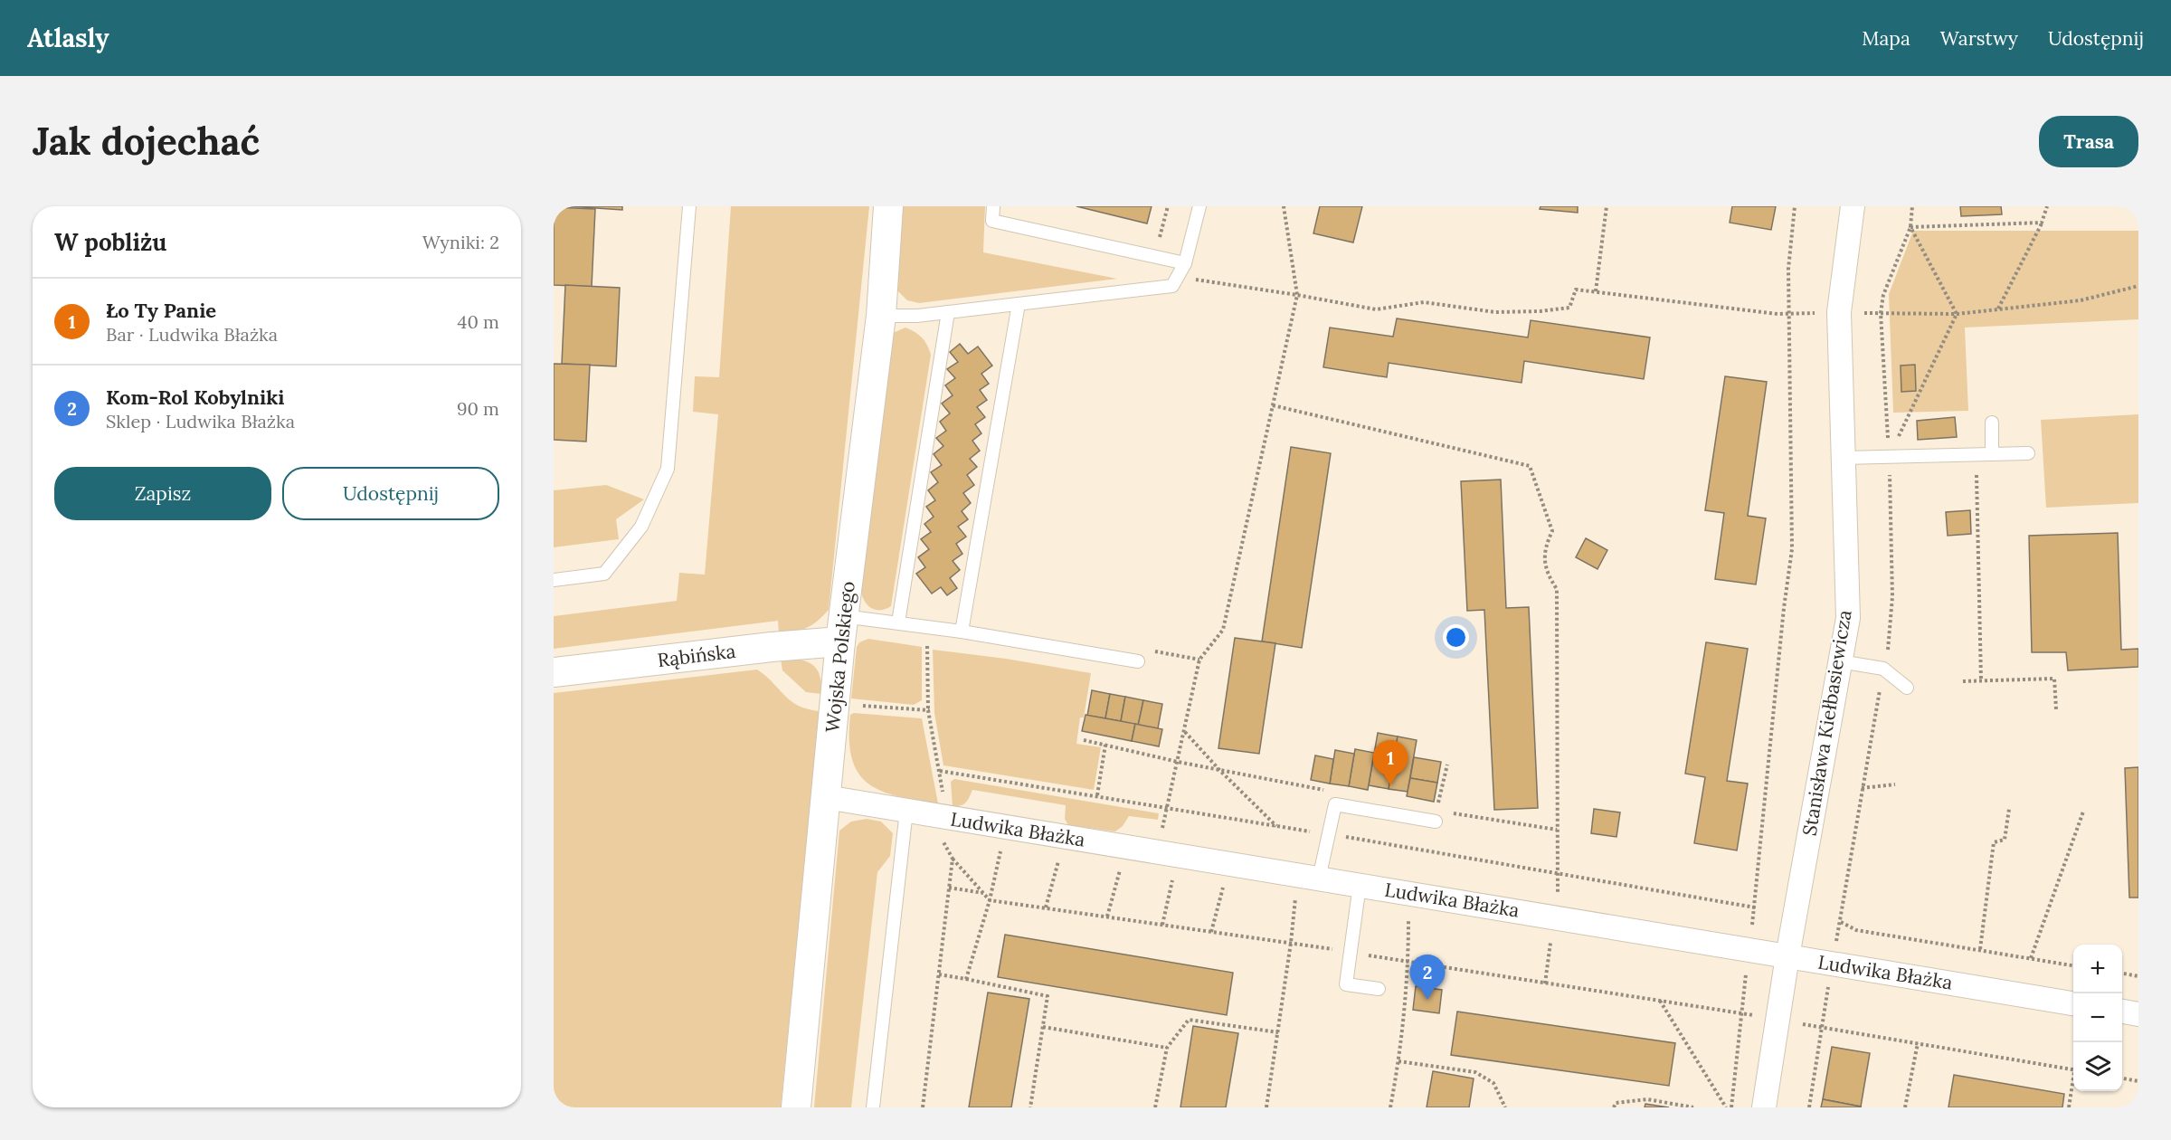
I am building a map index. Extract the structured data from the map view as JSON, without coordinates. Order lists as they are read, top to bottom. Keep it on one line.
{"streets":{"street":["Rąbińska","Wojska Polskiego","Stanisława Kiełbasiewicza","Ludwika Błażka"]},"crossings":[["Rąbińska","Wojska Polskiego"],["Wojska Polskiego","Ludwika Błażka"],["Stanisława Kiełbasiewicza","Ludwika Błażka"]],"page":{"header":"Atlasly","nav":["Mapa","Warstwy","Udostępnij"],"buttons":["Trasa",["Zapisz","Udostępnij"]],"title":"Jak dojechać","heading":["W pobliżu","Wyniki: 2"],"list":[{"mark":"1","name":"Ło Ty Panie","note":"Bar · Ludwika Błażka","value":"40 m"},{"mark":"2","name":"Kom-Rol Kobylniki","note":"Sklep · Ludwika Błażka","value":"90 m"}],"pins":["1","2"],"map_buttons":["+","−"]}}
